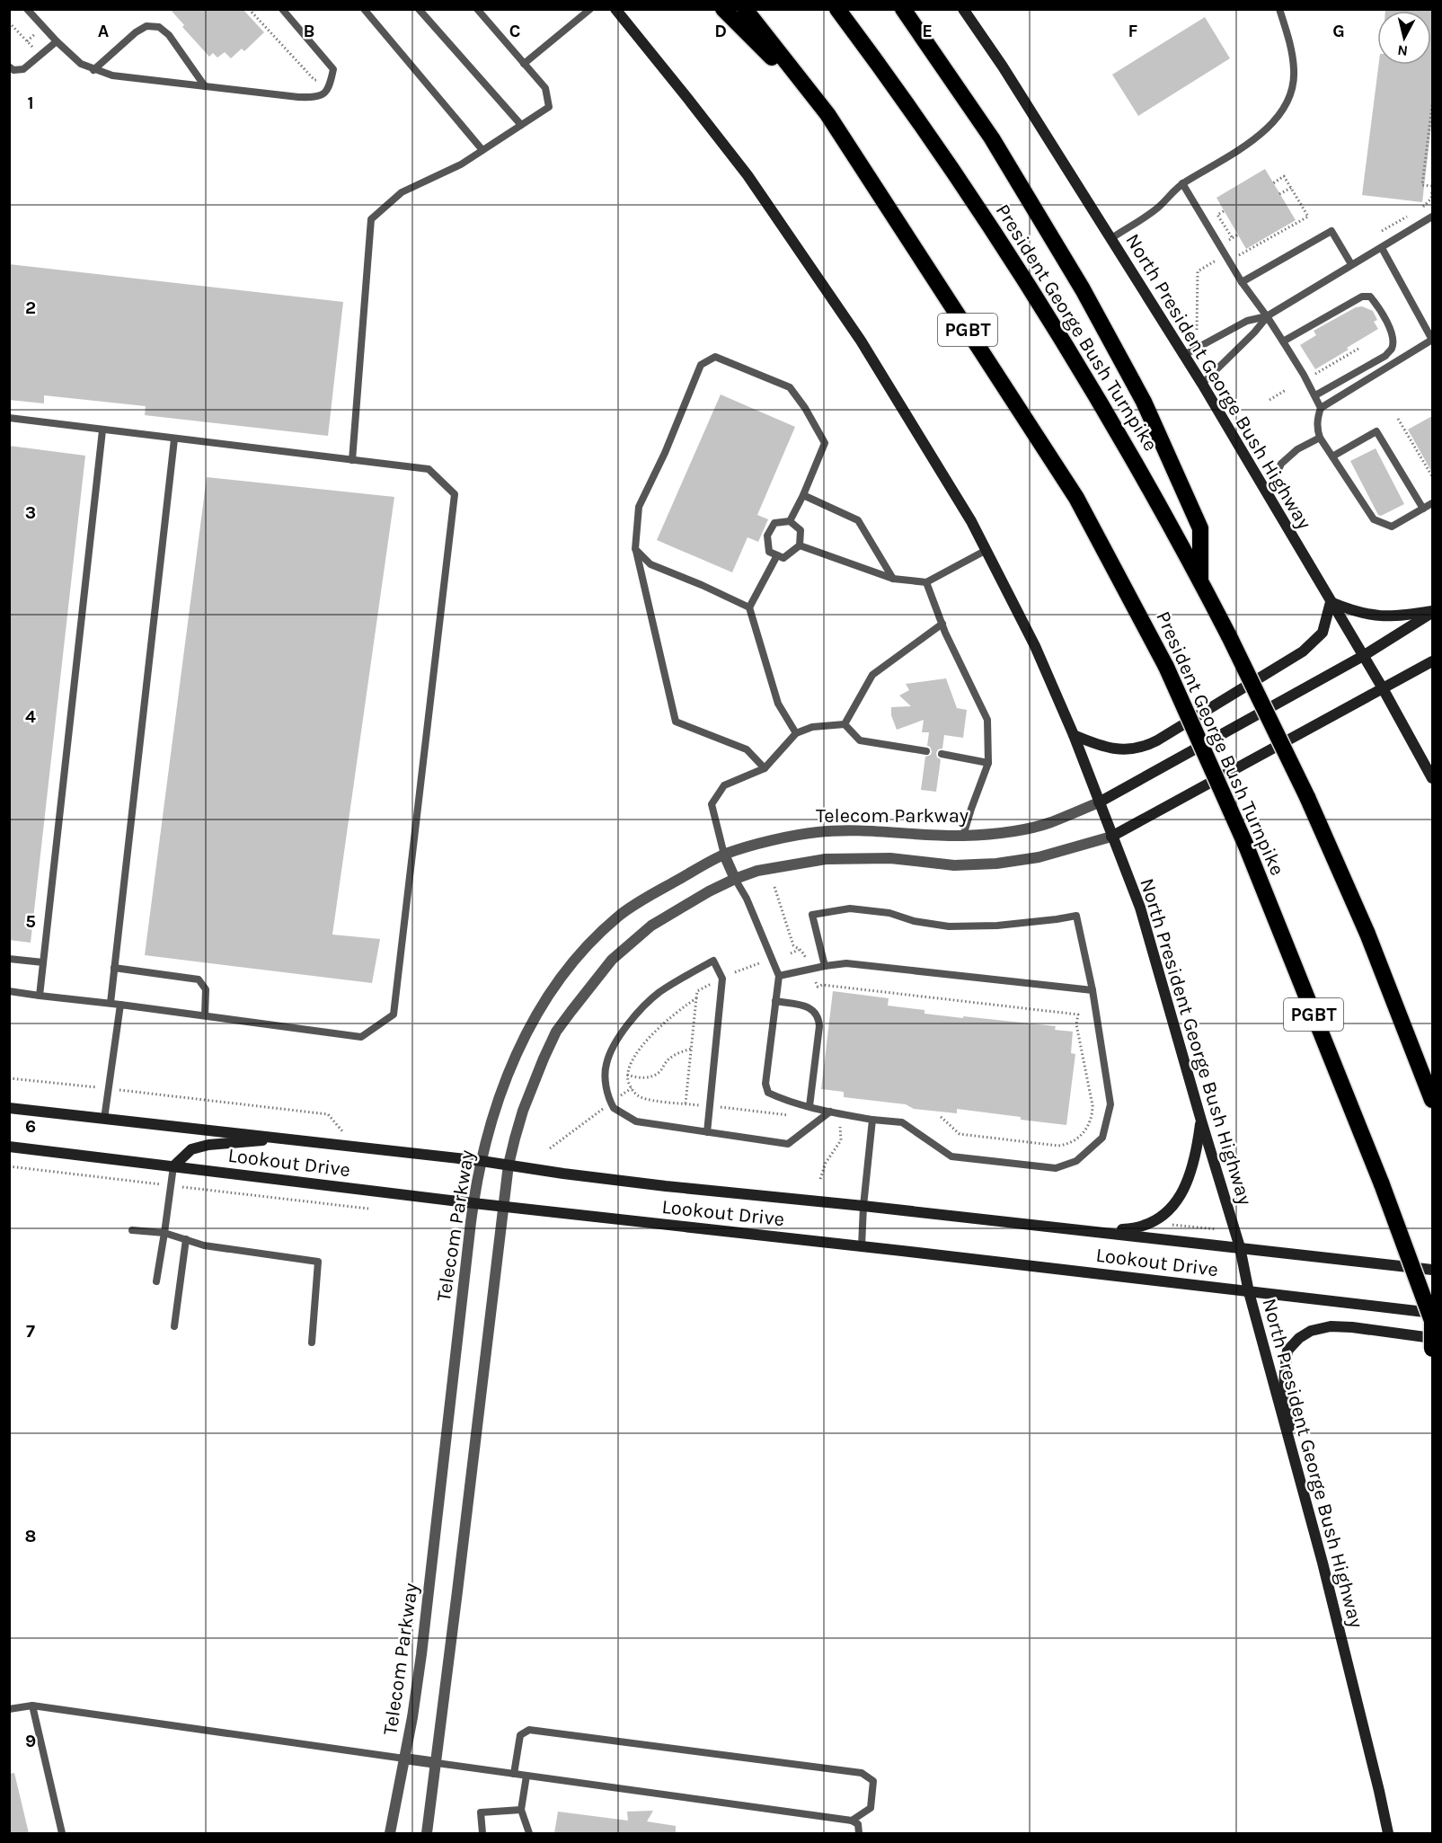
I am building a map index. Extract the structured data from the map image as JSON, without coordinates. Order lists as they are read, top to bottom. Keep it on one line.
{"streets":{"highway":["President George Bush Turnpike","PGBT"],"main road":["North President George Bush Highway","Telecom Parkway","Lookout Drive"]},"crossings":[["North President George Bush Highway","Telecom Parkway"],["North President George Bush Highway","Lookout Drive"],["Telecom Parkway","Lookout Drive"]],"north":"bottom","grid":{"columns":["A","B","C","D","E","F","G"],"rows":["1","2","3","4","5","6","7","8","9"]}}
